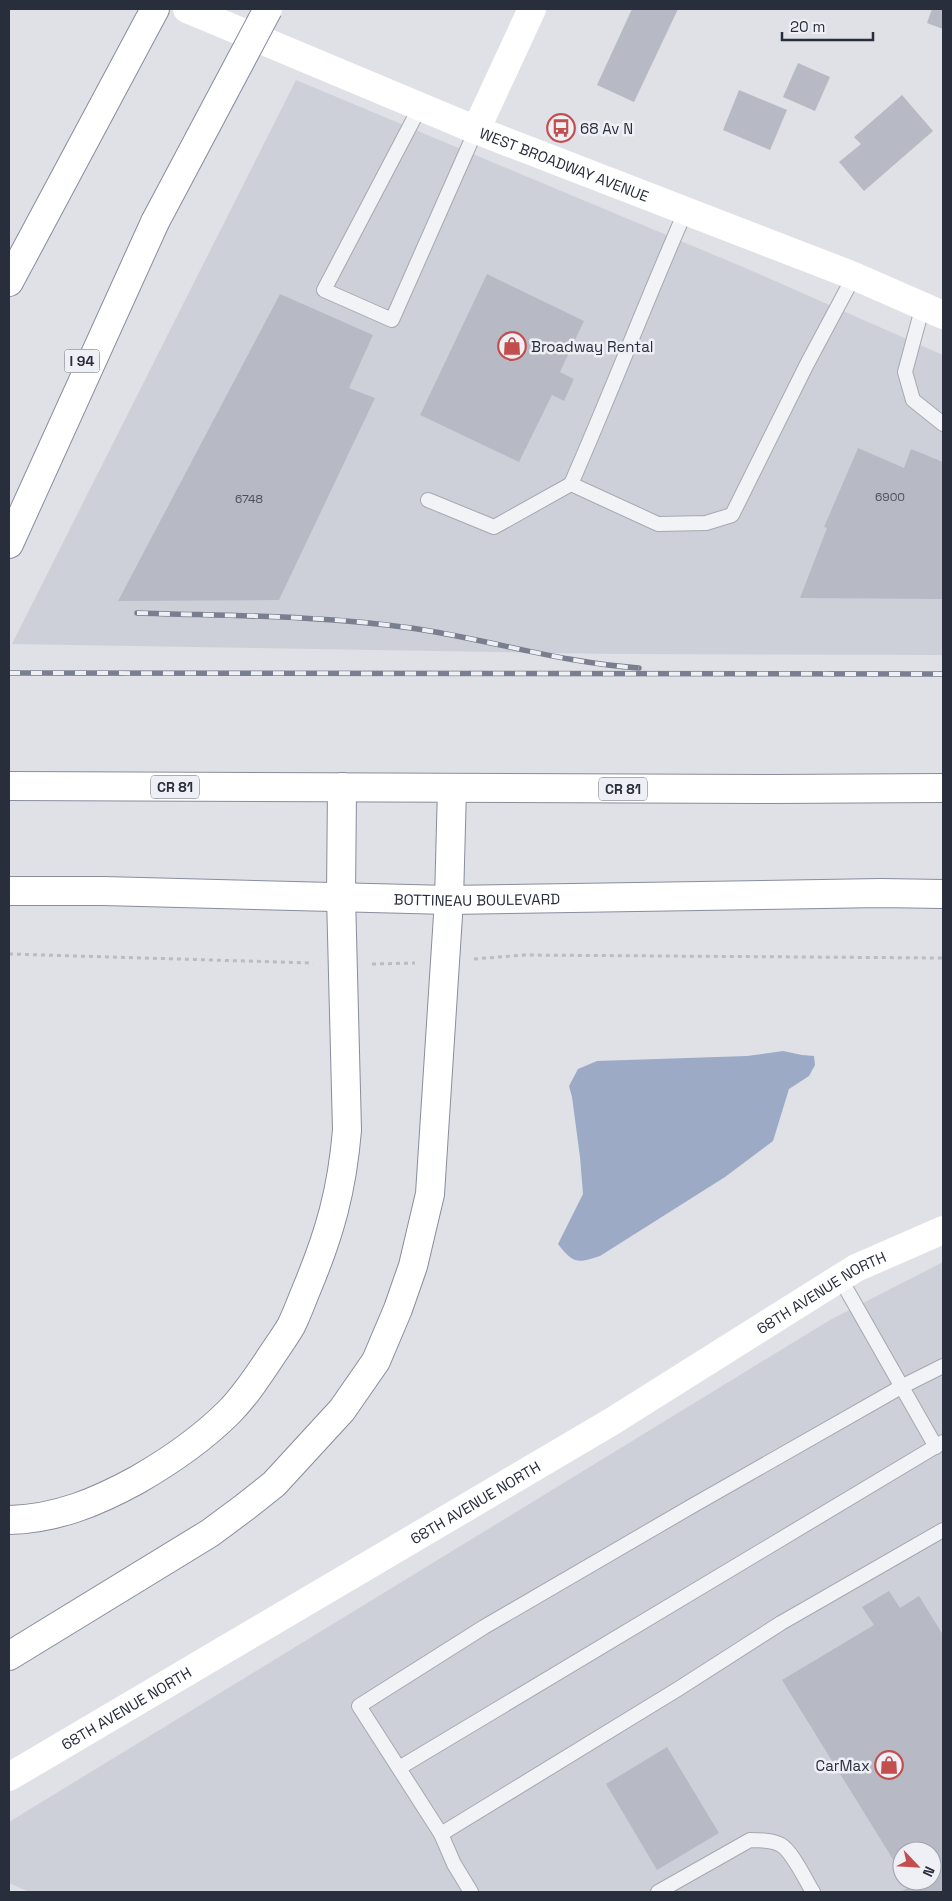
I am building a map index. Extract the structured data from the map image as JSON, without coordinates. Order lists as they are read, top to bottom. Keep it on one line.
{"streets":{"main road":["WEST BROADWAY AVENUE","I 94","CR 81","BOTTINEAU BOULEVARD","68TH AVENUE NORTH"]},"places":{"bus stop":["68 Av N"],"shop":["Broadway Rental","CarMax"]},"house_numbers":["6900","6748"],"scale_bar":"20 m","north":"bottom right"}
